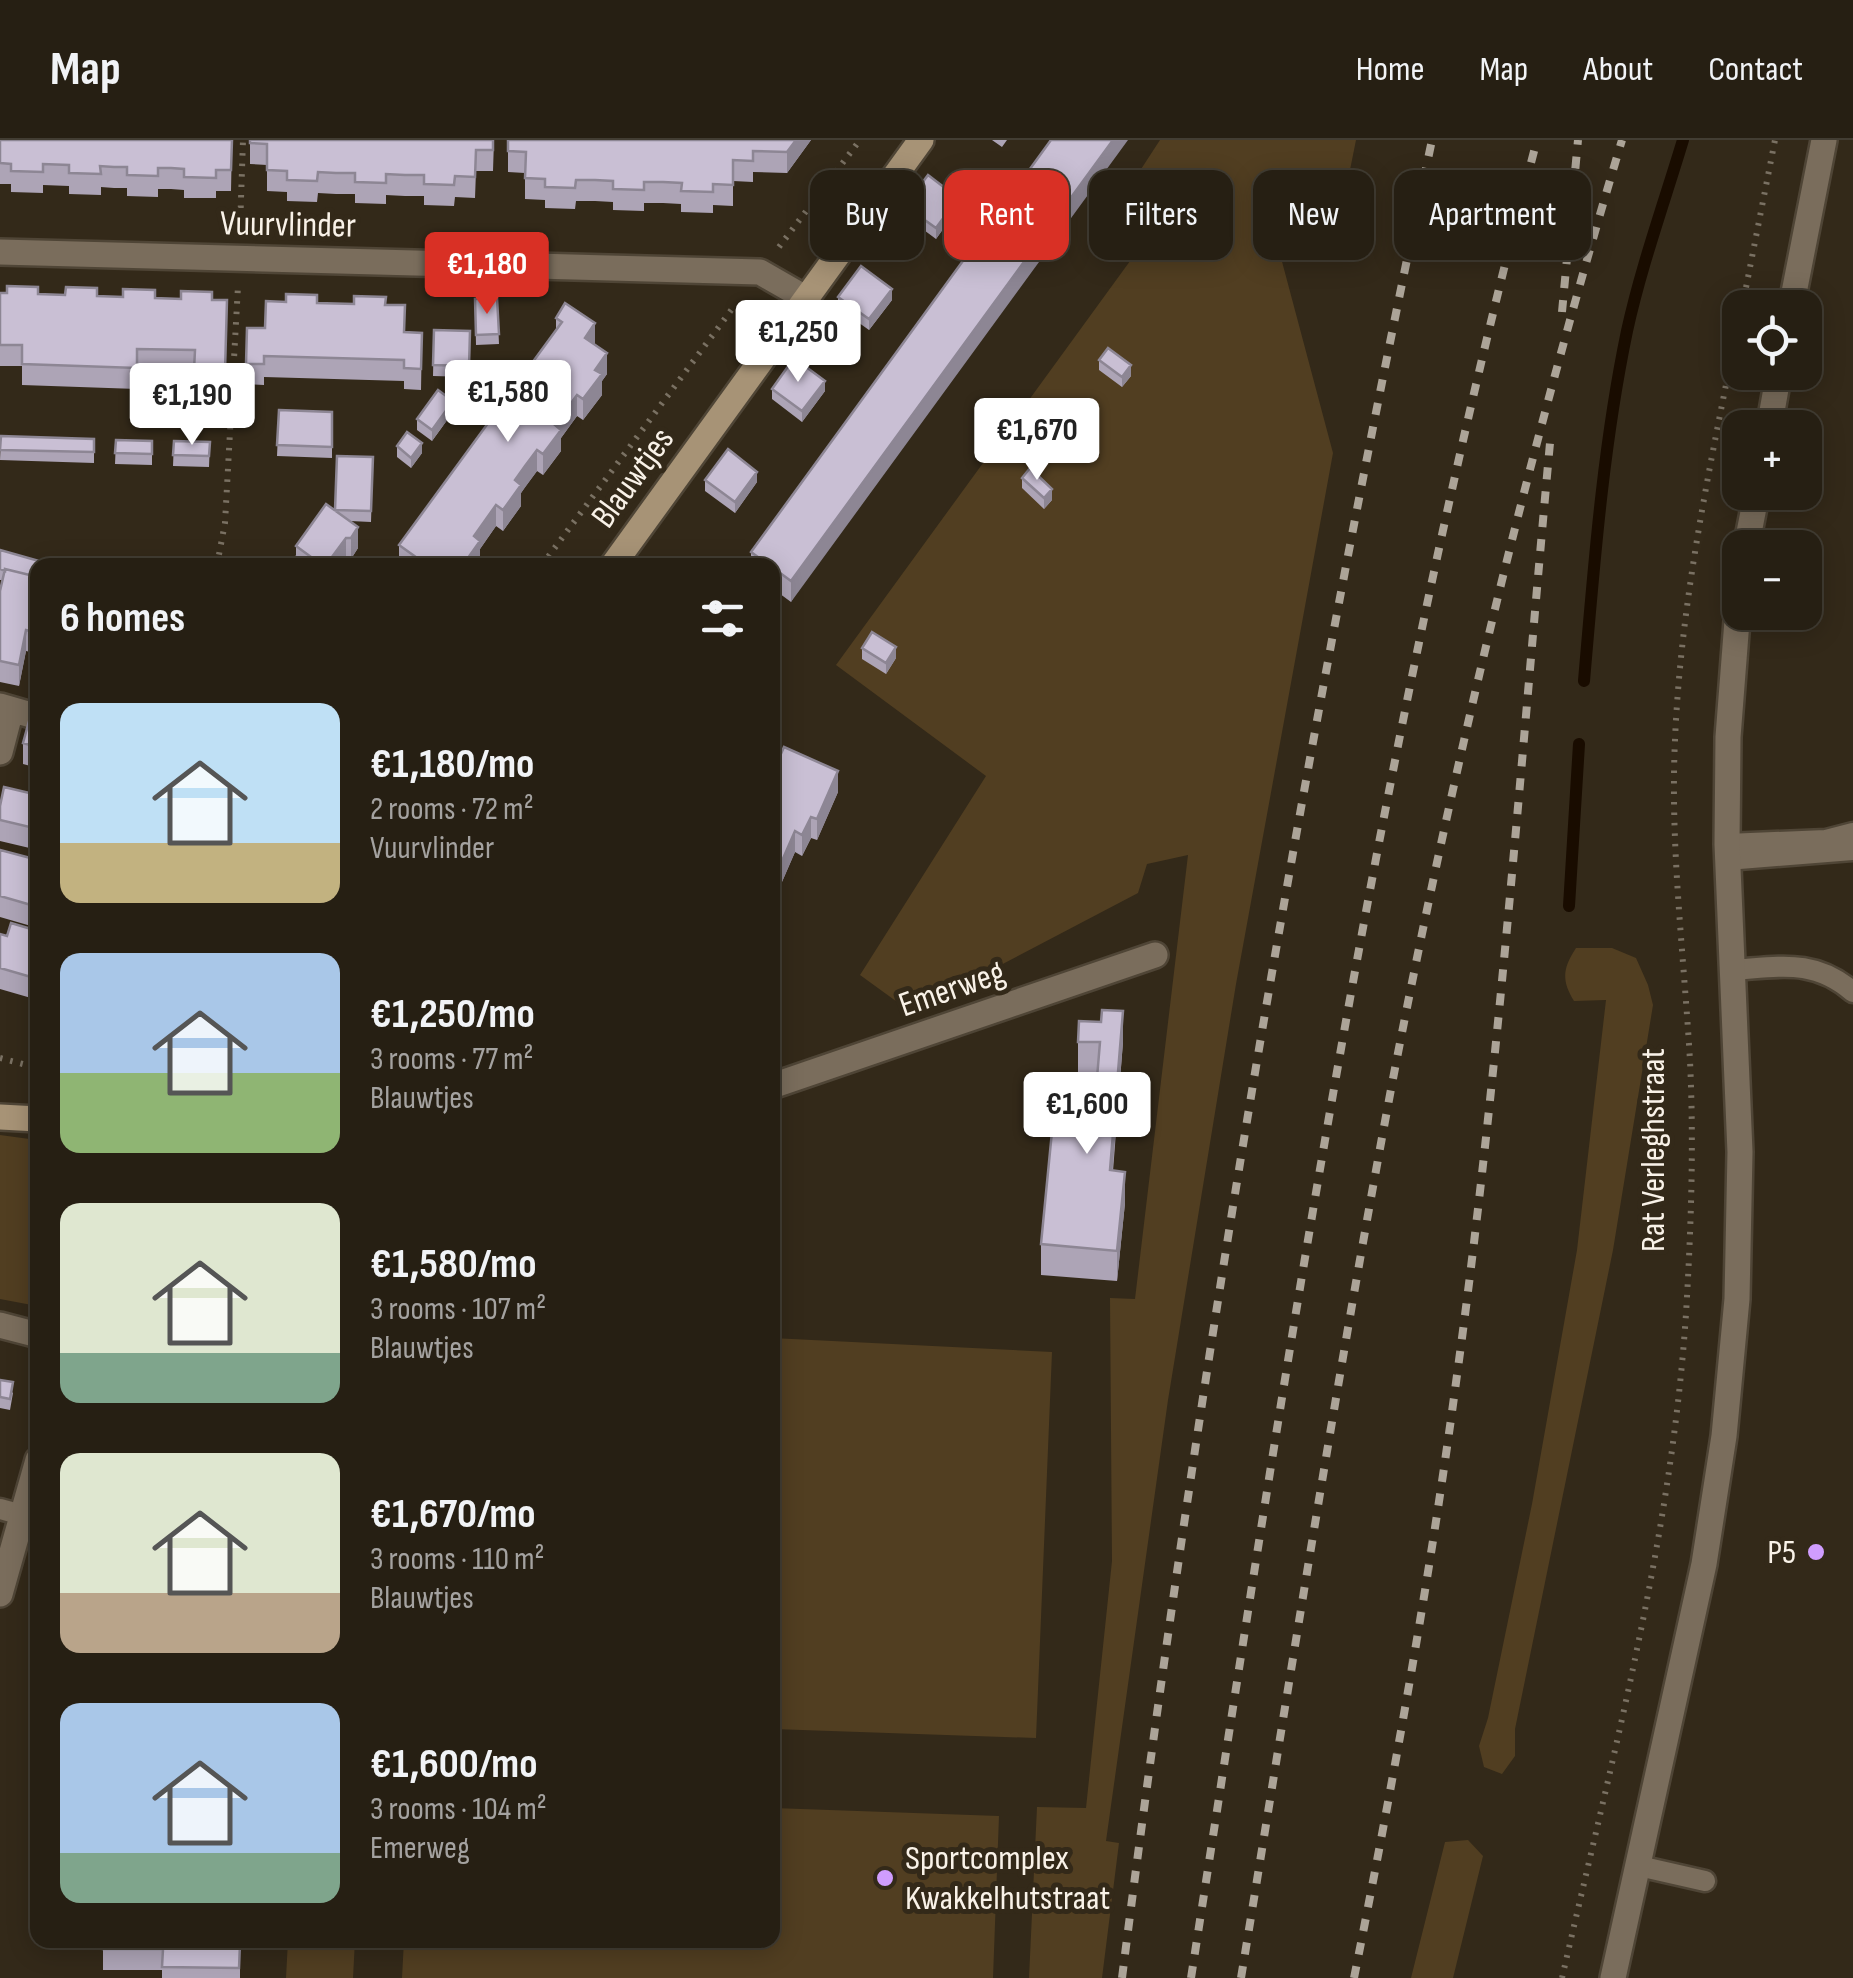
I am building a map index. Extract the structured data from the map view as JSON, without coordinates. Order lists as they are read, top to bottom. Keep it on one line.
{"streets":{"street":["Vuurvlinder","Blauwtjes","Emerweg"],"path":["Rat Verleghstraat"]},"crossings":[["Vuurvlinder","Blauwtjes"]],"places":["P5","Sportcomplex Kwakkelhutstraat"],"page":{"header":"Map","nav":["Home","Map","About","Contact"],"chip":["Buy","Rent","Filters","New","Apartment"],"price":["€1,180","€1,250","€1,580","€1,190","€1,670","€1,600"],"map_buttons":["+","−"],"heading":"6 homes","list":[{"name":"€1,180/mo","note":"2 rooms · 72 m² · Vuurvlinder"},{"name":"€1,250/mo","note":"3 rooms · 77 m² · Blauwtjes"},{"name":"€1,580/mo","note":"3 rooms · 107 m² · Blauwtjes"},{"name":"€1,670/mo","note":"3 rooms · 110 m² · Blauwtjes"},{"name":"€1,600/mo","note":"3 rooms · 104 m² · Emerweg"}]}}
